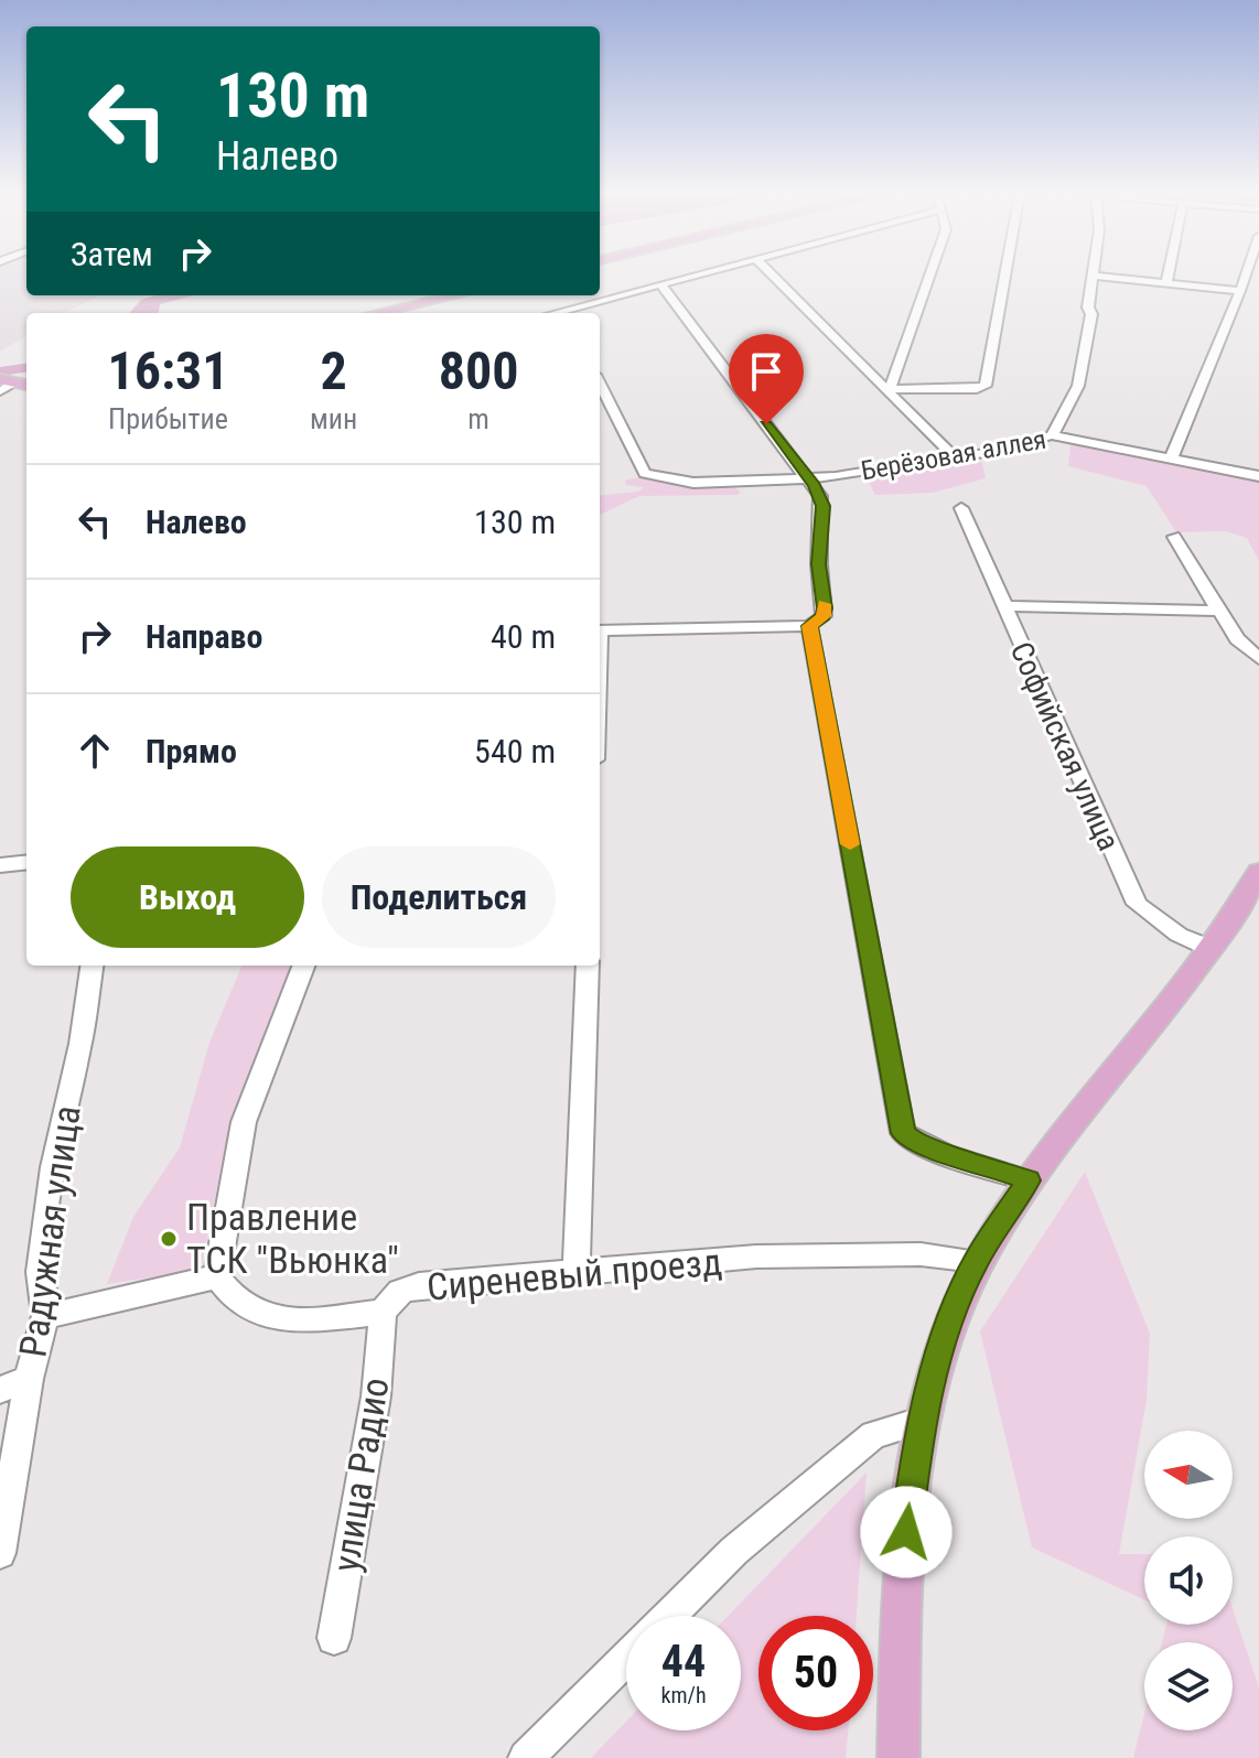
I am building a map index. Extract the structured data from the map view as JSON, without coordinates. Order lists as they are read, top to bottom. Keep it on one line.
{"streets":{"street":["Берёзовая аллея","Софийская улица","Радужная улица","Сиреневый проезд","улица Радио"]},"crossings":[["Сиреневый проезд","улица Радио"]],"places":["Правление ТСК \"Вьюнка\""],"north":"left","page":{"turn":["130 m","Налево"],"then":"Затем","eta":["16:31","Прибытие","2","мин","800","m"],"list":[{"name":"Налево","value":"130 m"},{"name":"Направо","value":"40 m"},{"name":"Прямо","value":"540 m"}],"buttons":["Выход","Поделиться"],"speed":"44 km/h","limit":"50"}}
